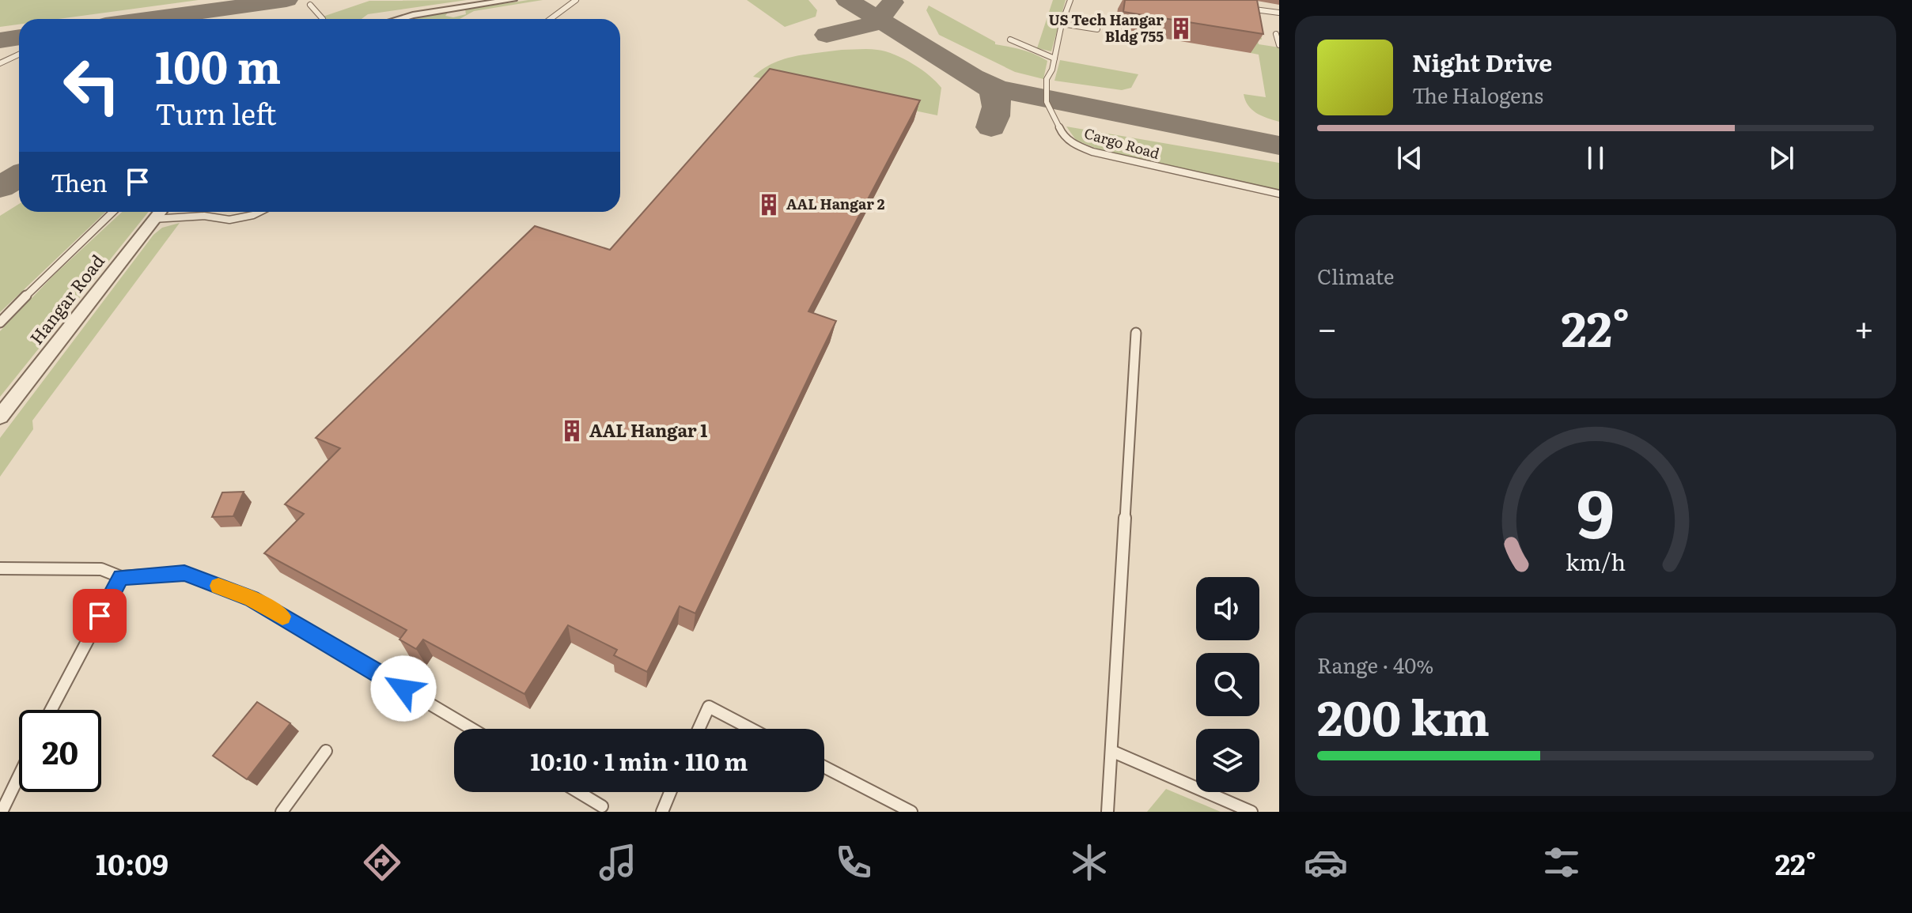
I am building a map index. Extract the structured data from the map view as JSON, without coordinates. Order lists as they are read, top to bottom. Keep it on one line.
{"streets":{"street":["Hangar Road"],"lane":["Cargo Road"]},"places":{"building":["US Tech Hangar Bldg 755","AAL Hangar 2","AAL Hangar 1"]},"page":{"turn":["100 m","Turn left"],"song":["Night Drive","The Halogens"],"then":"Then","tile":["Climate",["Range · 40%","200 km"]],"heat":["−","22°","+"],"limit":"20","trip":"10:10 · 1 min · 110 m","tabs":["10:09","22°"],"gauge":["9","km/h"]}}
